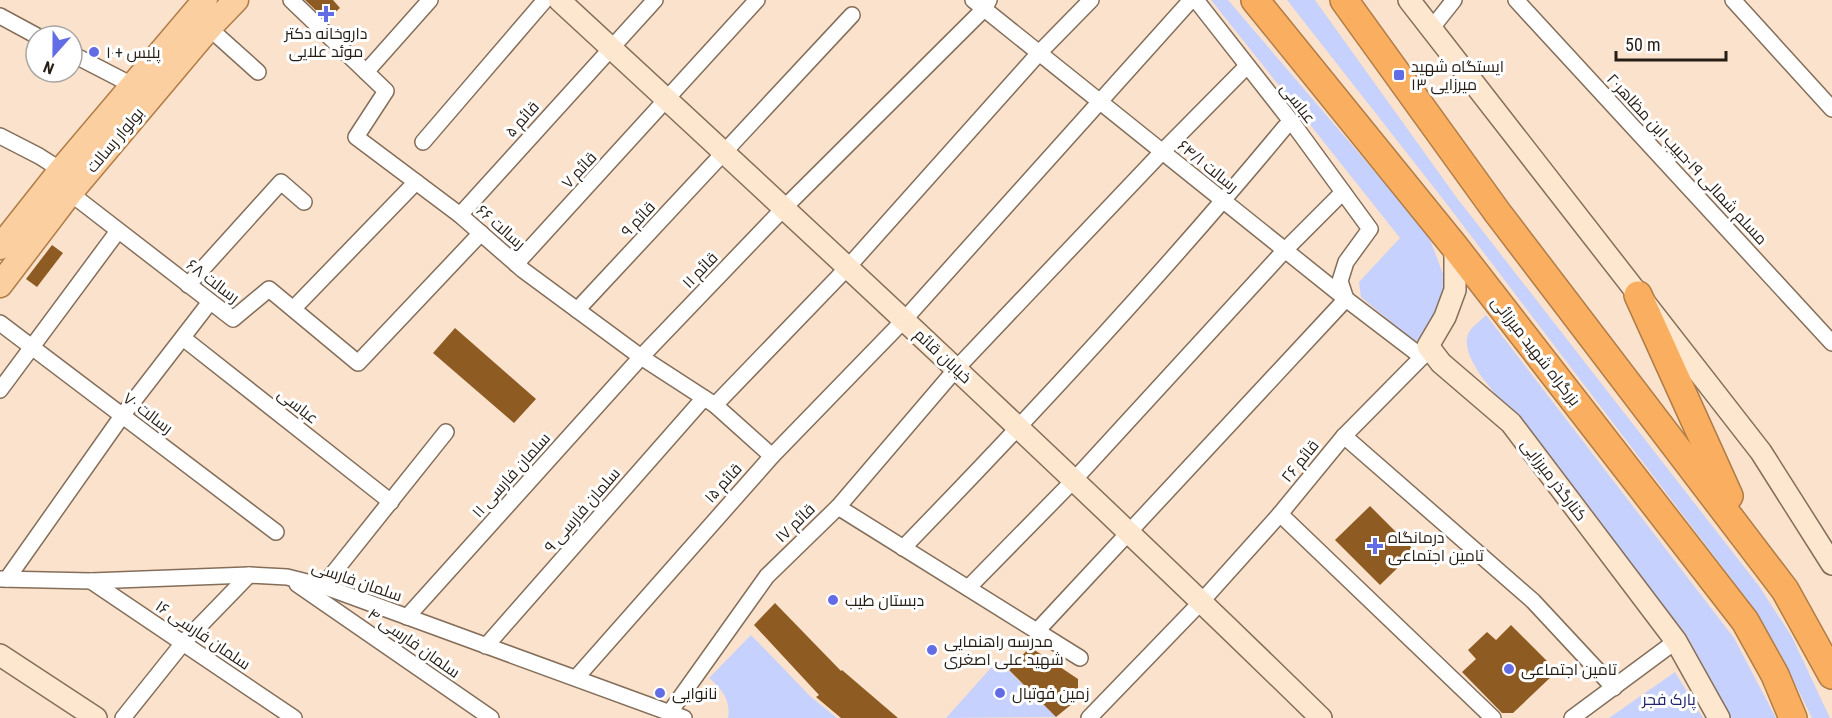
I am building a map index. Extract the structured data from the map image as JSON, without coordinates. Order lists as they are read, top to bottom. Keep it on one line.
{"streets":{"highway":["بزرگراه شهید میرزائی"],"main road":["بولوار رسالت"],"street":["عباسی","قائم ۵","مسلم شمالی ۱۹-حبیب ابن مظاهر۲۰","رسالت ۶۴/۱","قائم ۷","قائم ۹","رسالت ۶۶","قائم ۱۱","رسالت ۶۸","خیابان قائم","رسالت ۷۰","قائم ۲۶","سلمان فارسی ۱۱","کنارگذر میرزایی","قائم ۱۵","سلمان فارسی ۹","قائم ۱۷","سلمان فارسی","سلمان فارسی ۱۶","سلمان فارسی ۴"]},"crossings":[["عباسی","رسالت ۶۴/۱"],["عباسی","قائم ۱۷"],["قائم ۵","رسالت ۶۶"],["قائم ۵","خیابان قائم"],["بولوار رسالت","رسالت ۶۸"],["رسالت ۶۴/۱","قائم ۱۱"],["رسالت ۶۴/۱","قائم ۲۶"],["رسالت ۶۴/۱","کنارگذر میرزایی"],["رسالت ۶۴/۱","قائم ۱۵"],["رسالت ۶۴/۱","سلمان فارسی ۹"],["رسالت ۶۴/۱","قائم ۱۷"],["قائم ۷","رسالت ۶۶"],["قائم ۷","خیابان قائم"],["قائم ۹","رسالت ۶۶"],["قائم ۹","خیابان قائم"],["رسالت ۶۶","قائم ۱۱"],["رسالت ۶۶","رسالت ۶۸"],["رسالت ۶۶","سلمان فارسی ۱۱"],["رسالت ۶۶","قائم ۱۵"],["رسالت ۶۶","سلمان فارسی ۹"],["قائم ۱۱","خیابان قائم"],["قائم ۱۱","سلمان فارسی ۱۱"],["خیابان قائم","قائم ۲۶"],["خیابان قائم","قائم ۱۵"],["خیابان قائم","سلمان فارسی ۹"],["خیابان قائم","قائم ۱۷"],["قائم ۲۶","کنارگذر میرزایی"],["سلمان فارسی ۱۱","سلمان فارسی"],["قائم ۱۵","سلمان فارسی"],["سلمان فارسی ۹","سلمان فارسی"],["قائم ۱۷","سلمان فارسی"],["سلمان فارسی","سلمان فارسی ۱۶"],["سلمان فارسی","سلمان فارسی ۴"]],"parks":["پارک فجر"],"places":{"health":["داروخانه دکتر موئد علایی","درمانگاه تامین اجتماعی"],"other":["پلیس +۱۰","دبستان طیب","مدرسه راهنمایی شهید علی اصغری","تامین اجتماعی","نانوایی","زمین فوتبال"],"transit":["ایستگاه شهید میرزایی ۱۳"]},"scale_bar":"50 m","north":"bottom"}
